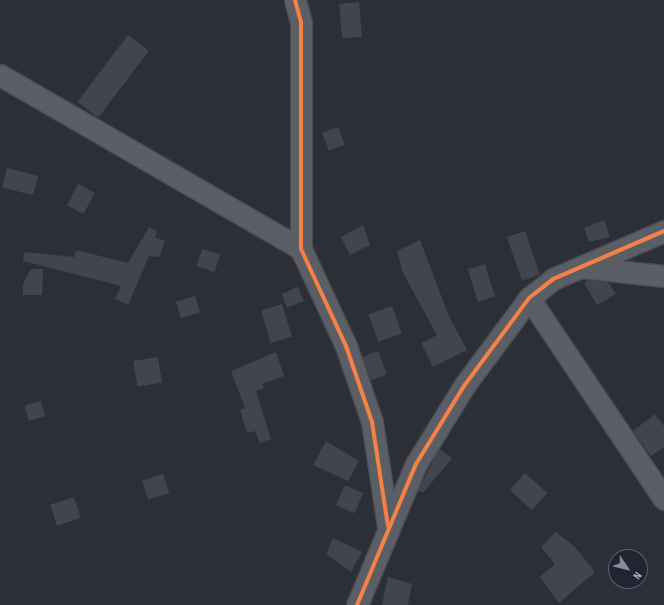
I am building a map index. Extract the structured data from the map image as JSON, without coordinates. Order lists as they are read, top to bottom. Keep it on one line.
{"north":"bottom right"}
